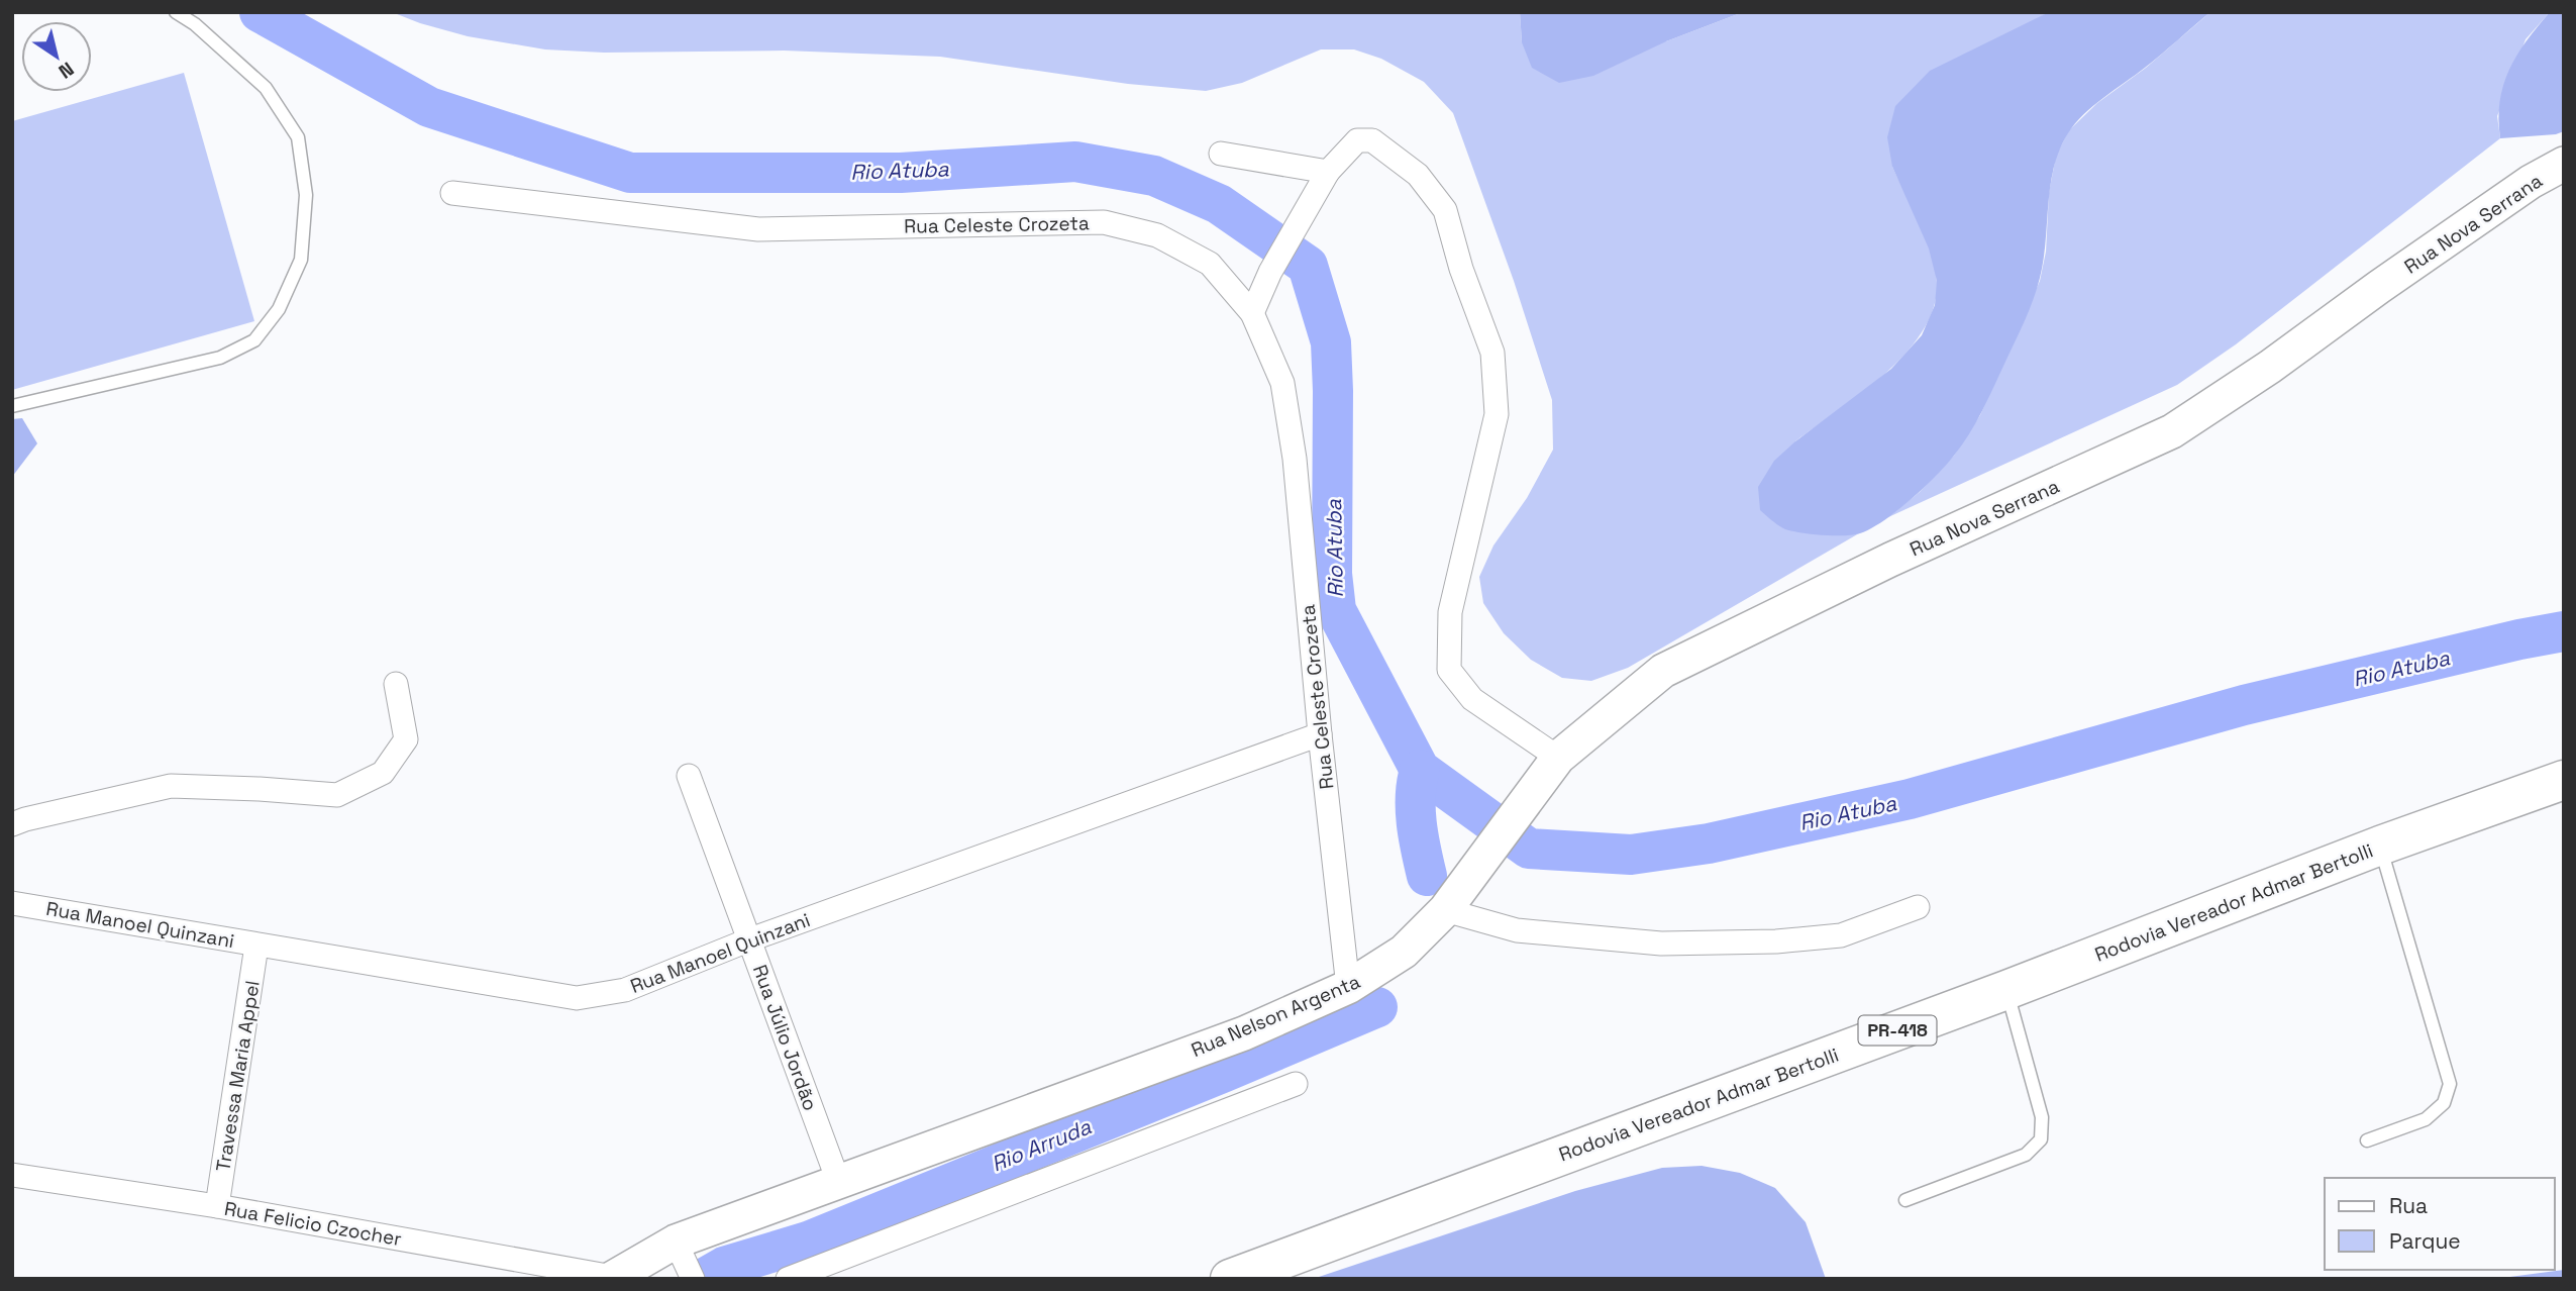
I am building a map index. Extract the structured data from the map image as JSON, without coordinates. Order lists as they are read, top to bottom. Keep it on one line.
{"streets":{"highway":["Rodovia Vereador Admar Bertolli","PR-418"],"main road":["Rua Nova Serrana","Rua Nelson Argenta"],"street":["Rua Celeste Crozeta","Rua Manoel Quinzani","Rua Júlio Jordão","Travessa Maria Appel","Rua Felicio Czocher"]},"crossings":[["Rua Nova Serrana","Rua Nelson Argenta"],["Rua Celeste Crozeta","Rua Manoel Quinzani"],["Rua Celeste Crozeta","Rua Nelson Argenta"],["Rua Manoel Quinzani","Rua Júlio Jordão"],["Rua Manoel Quinzani","Travessa Maria Appel"],["Rua Nelson Argenta","Rua Júlio Jordão"],["Rua Nelson Argenta","Rua Felicio Czocher"],["Travessa Maria Appel","Rua Felicio Czocher"]],"water":["Rio Atuba","Rio Arruda"],"legend":["Rua","Parque"],"north":"bottom right"}
